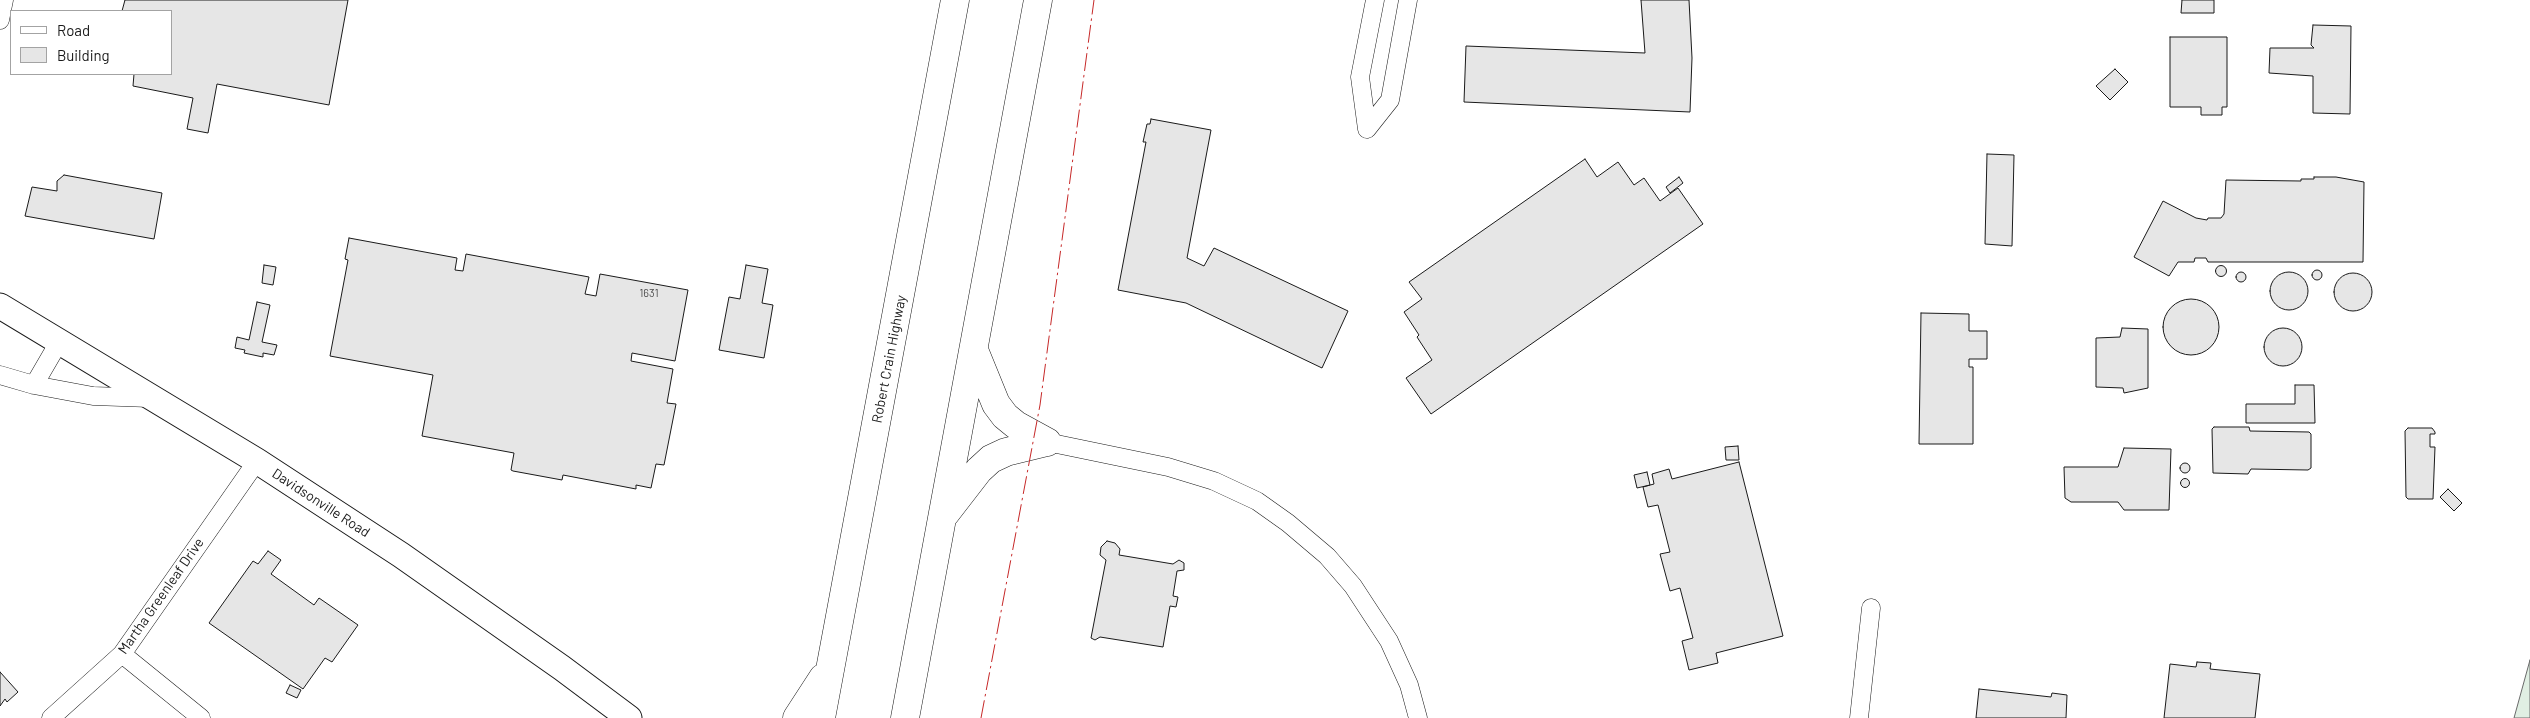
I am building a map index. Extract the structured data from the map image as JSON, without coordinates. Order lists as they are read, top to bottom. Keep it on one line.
{"streets":{"highway":["Robert Crain Highway"],"main road":["Davidsonville Road"],"street":["Martha Greenleaf Drive"]},"crossings":[["Davidsonville Road","Martha Greenleaf Drive"]],"house_numbers":["1631"],"legend":["Road","Building"]}
